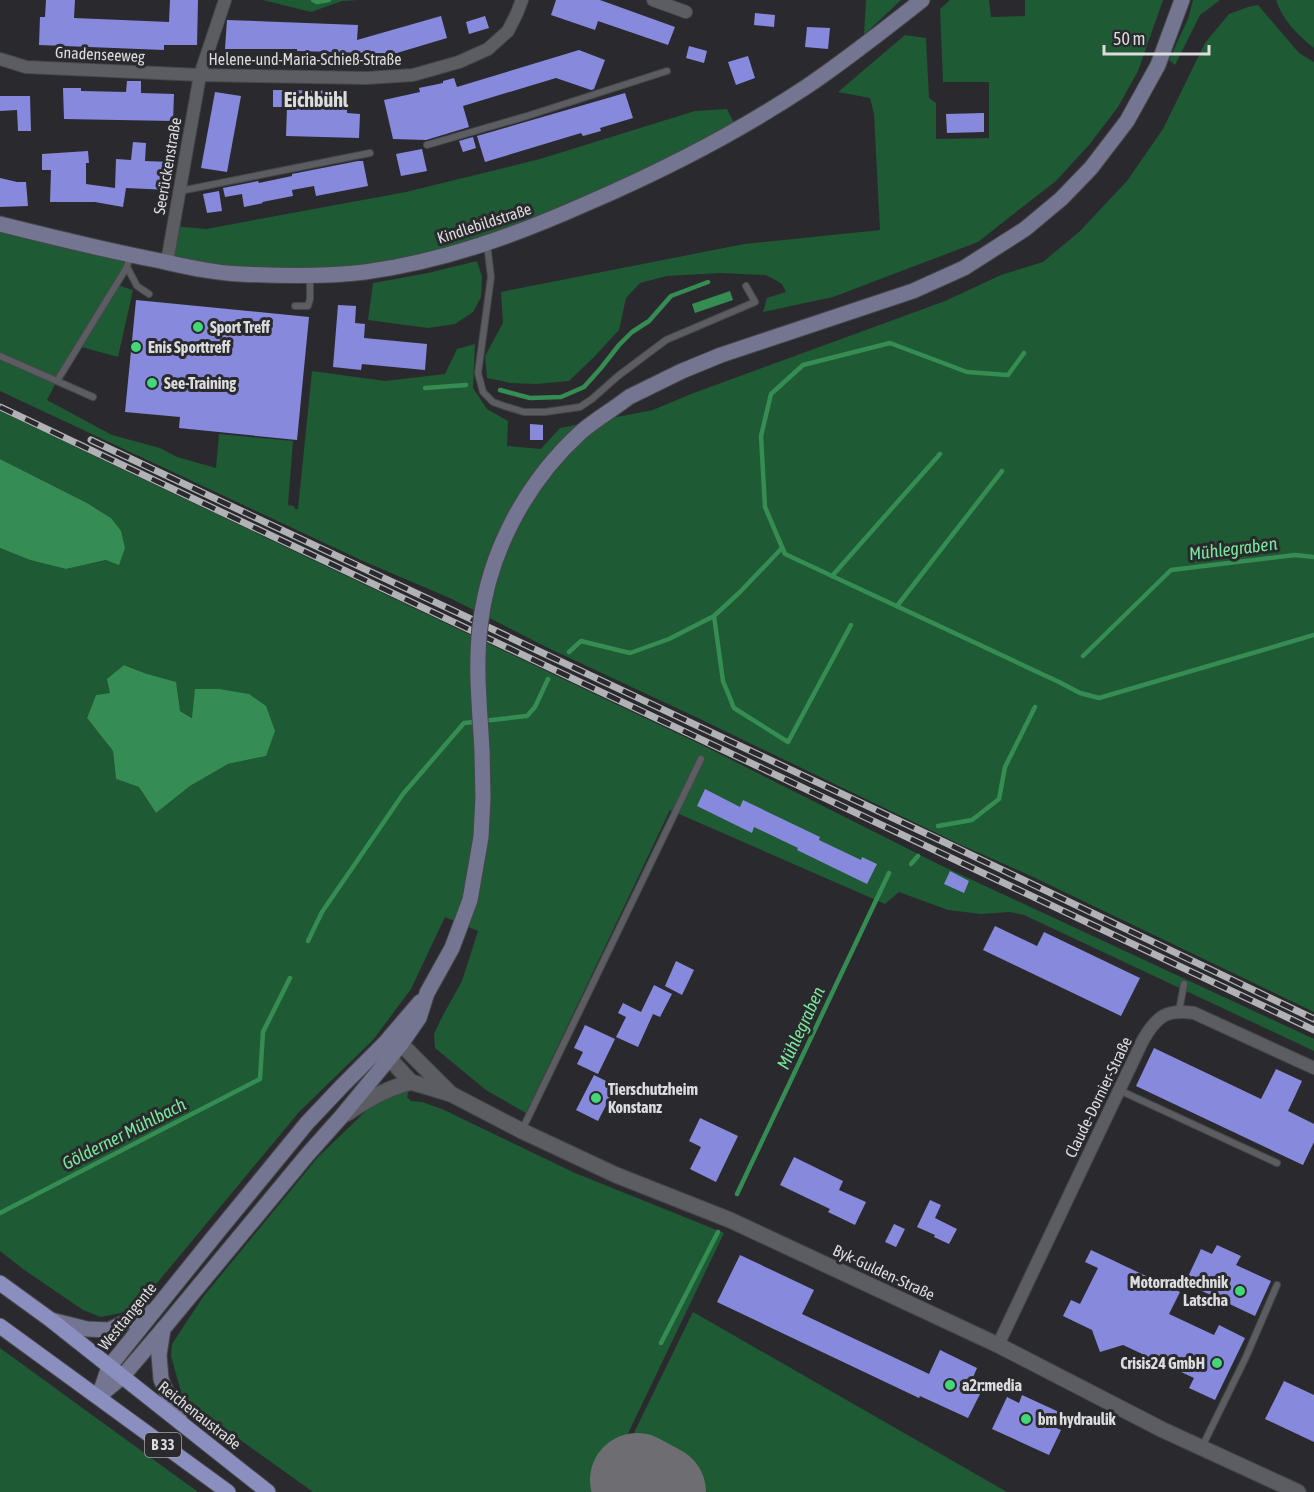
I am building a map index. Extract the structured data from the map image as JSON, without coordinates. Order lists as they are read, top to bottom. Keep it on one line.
{"streets":{"main road":["Kindlebildstraße","Westtangente","Reichenaustraße","B 33"],"street":["Gnadenseeweg","Helene-und-Maria-Schieß-Straße","Seerückenstraße","Claude-Dornier-Straße","Byk-Gulden-Straße"]},"crossings":[["Gnadenseeweg","Helene-und-Maria-Schieß-Straße"],["Gnadenseeweg","Seerückenstraße"],["Helene-und-Maria-Schieß-Straße","Seerückenstraße"],["Seerückenstraße","Kindlebildstraße"],["Claude-Dornier-Straße","Byk-Gulden-Straße"],["Westtangente","Reichenaustraße"],["Westtangente","B 33"],["Reichenaustraße","B 33"]],"districts":["Eichbühl"],"water":["Mühlegraben","Gölderner Mühlbach"],"places":["Sport Treff","Enis Sporttreff","See-Training","Tierschutzheim Konstanz","Motorradtechnik Latscha","Crisis24 GmbH","a2r:media","bm hydraulik"],"scale_bar":"50 m"}
